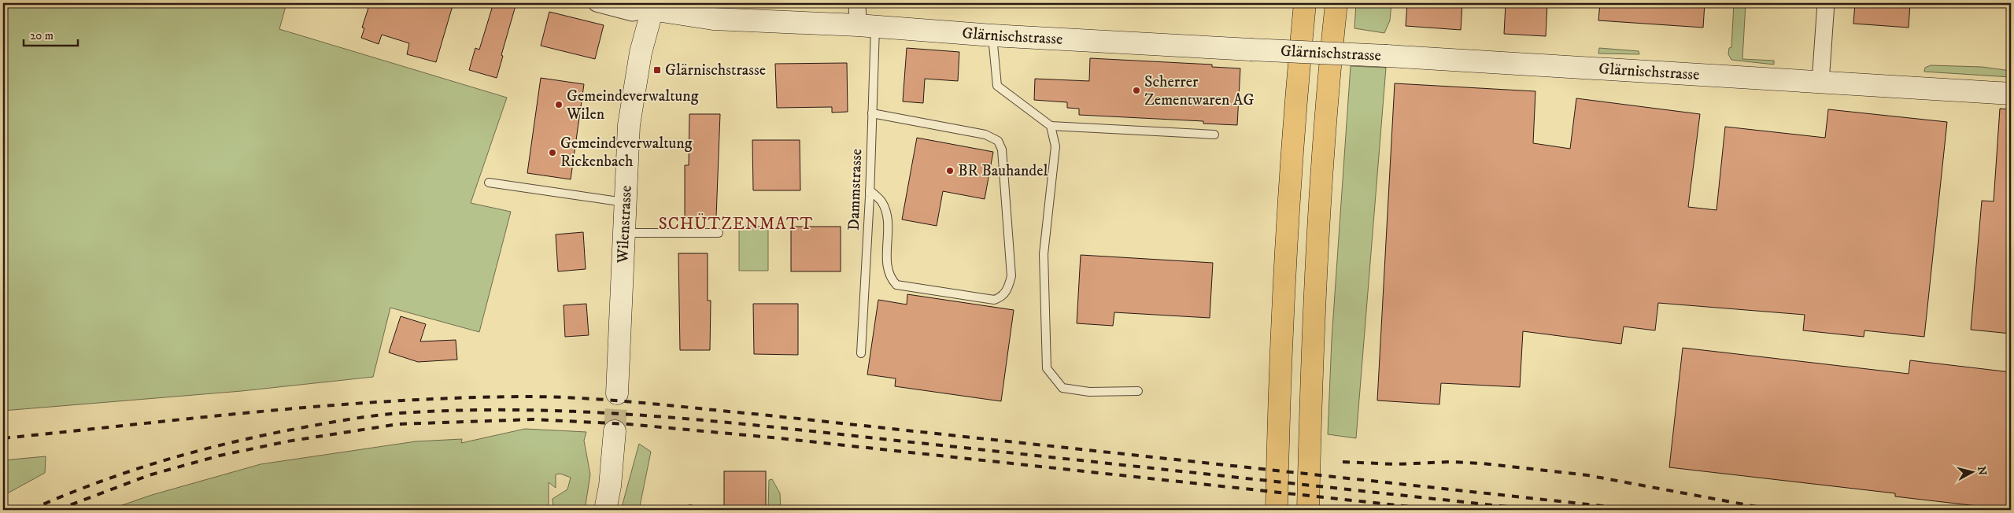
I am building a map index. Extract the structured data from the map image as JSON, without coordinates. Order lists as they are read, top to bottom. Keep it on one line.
{"streets":{"street":["Glärnischstrasse","Wilenstrasse"],"lane":["Dammstrasse"]},"crossings":[["Glärnischstrasse","Dammstrasse"],["Glärnischstrasse","Wilenstrasse"]],"districts":["SCHÜTZENMATT"],"places":{"transit":["Glärnischstrasse"],"other":["Scherrer Zementwaren AG","Gemeindeverwaltung Wilen","Gemeindeverwaltung Rickenbach","BR Bauhandel"]},"scale_bar":"20 m","north":"right"}
